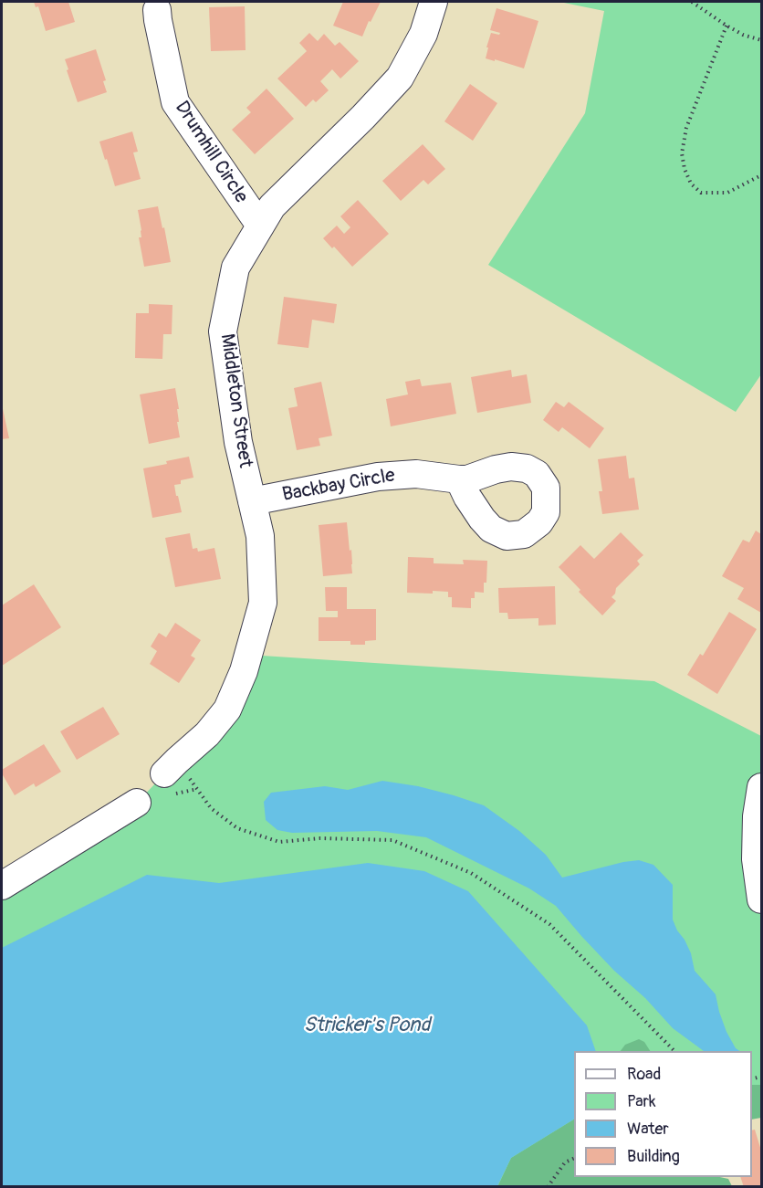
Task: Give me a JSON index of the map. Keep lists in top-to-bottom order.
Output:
{
  "streets": {
    "street": ["Drumhill Circle", "Middleton Street", "Backbay Circle"]
  },
  "crossings": [
    ["Drumhill Circle", "Middleton Street"],
    ["Middleton Street", "Backbay Circle"]
  ],
  "water": ["Stricker's Pond"],
  "legend": [
    "Road",
    "Park",
    "Water",
    "Building"
  ]
}
